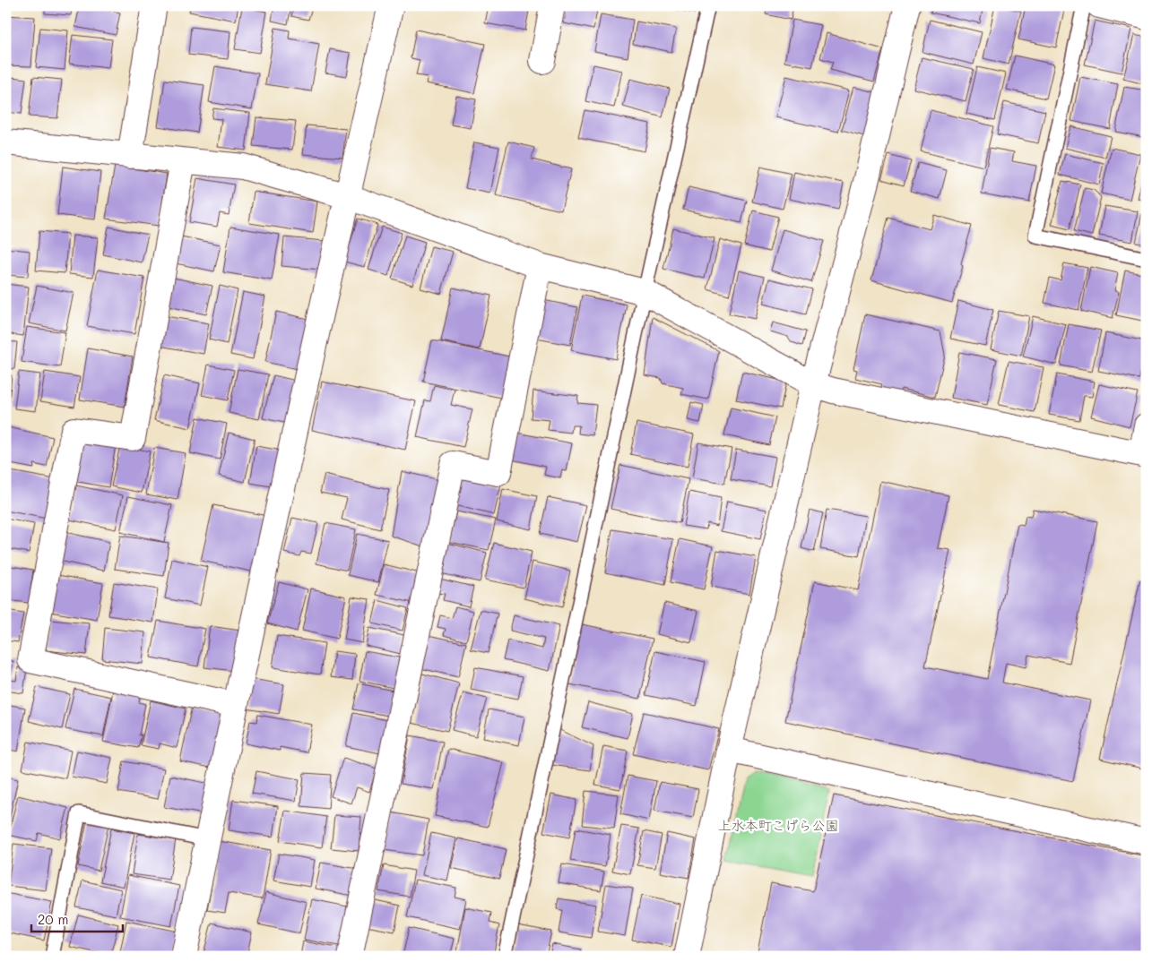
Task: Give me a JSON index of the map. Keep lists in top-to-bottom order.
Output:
{
  "parks": ["上水本町こげら公園"],
  "scale_bar": "20 m"
}
